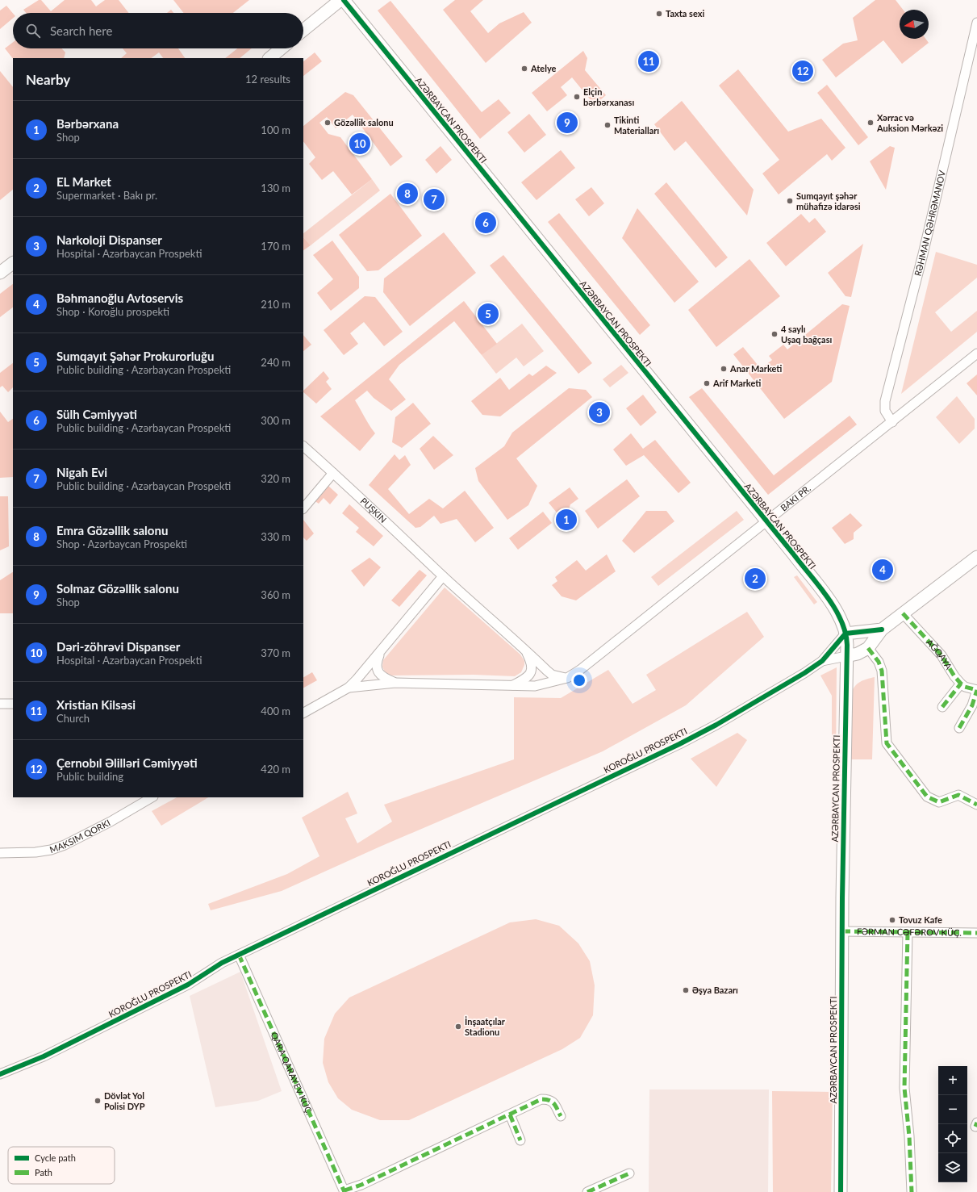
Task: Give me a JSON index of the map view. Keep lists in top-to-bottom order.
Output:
{
  "streets": {
    "street": [
      "AZƏRBAYCAN PROSPEKTI",
      "RƏHMAN QƏHRƏMANOV",
      "PUŞKIN",
      "AĞQAYA",
      "KOROĞLU PROSPEKTI",
      "MAKSIM QORKI",
      "FƏRMAN CƏFƏROV KÜÇ.",
      "QARA QARAYEV KÜÇ."
    ]
  },
  "crossings": [
    ["AZƏRBAYCAN PROSPEKTI", "FƏRMAN CƏFƏROV KÜÇ."],
    ["KOROĞLU PROSPEKTI", "QARA QARAYEV KÜÇ."]
  ],
  "places": [
    "Taxta sexi",
    "Atelye",
    "Elçin bərbərxanası",
    "Gözəllik salonu",
    "Xərrac və Auksion Mərkəzi",
    "Tikinti Materialları",
    "Sumqayıt şəhər mühafizə idarəsi",
    "4 saylı Uşaq bağçası",
    "Anar Marketi",
    "Arif Marketi",
    "Tovuz Kafe",
    "Əşya Bazarı",
    "İnşaatçılar Stadionu",
    "Dövlət Yol Polisi DYP"
  ],
  "legend": ["Cycle path", "Path"],
  "north": "left",
  "page": {
    "search": "Search here",
    "pins": [
      "11",
      "12",
      "9",
      "10",
      "8",
      "7",
      "6",
      "5",
      "3",
      "1",
      "4",
      "2"
    ],
    "heading": ["Nearby", "12 results"],
    "list": [
      {
        "mark": "1",
        "name": "Bərbərxana",
        "note": "Shop",
        "value": "100 m"
      },
      {
        "mark": "2",
        "name": "EL Market",
        "note": "Supermarket · Bakı pr.",
        "value": "130 m"
      },
      {
        "mark": "3",
        "name": "Narkoloji Dispanser",
        "note": "Hospital · Azərbaycan Prospekti",
        "value": "170 m"
      },
      {
        "mark": "4",
        "name": "Bəhmanoğlu Avtoservis",
        "note": "Shop · Koroğlu prospekti",
        "value": "210 m"
      },
      {
        "mark": "5",
        "name": "Sumqayıt Şəhər Prokurorluğu",
        "note": "Public building · Azərbaycan Prospekti",
        "value": "240 m"
      },
      {
        "mark": "6",
        "name": "Sülh Cəmiyyəti",
        "note": "Public building · Azərbaycan Prospekti",
        "value": "300 m"
      },
      {
        "mark": "7",
        "name": "Nigah Evi",
        "note": "Public building · Azərbaycan Prospekti",
        "value": "320 m"
      },
      {
        "mark": "8",
        "name": "Emra Gözəllik salonu",
        "note": "Shop · Azərbaycan Prospekti",
        "value": "330 m"
      },
      {
        "mark": "9",
        "name": "Solmaz Gözəllik salonu",
        "note": "Shop",
        "value": "360 m"
      },
      {
        "mark": "10",
        "name": "Dəri-zöhrəvi Dispanser",
        "note": "Hospital · Azərbaycan Prospekti",
        "value": "370 m"
      },
      {
        "mark": "11",
        "name": "Xristian Kilsəsi",
        "note": "Church",
        "value": "400 m"
      },
      {
        "mark": "12",
        "name": "Çernobıl Əlilləri Cəmiyyəti",
        "note": "Public building",
        "value": "420 m"
      }
    ],
    "map_buttons": ["+", "−"]
  }
}
